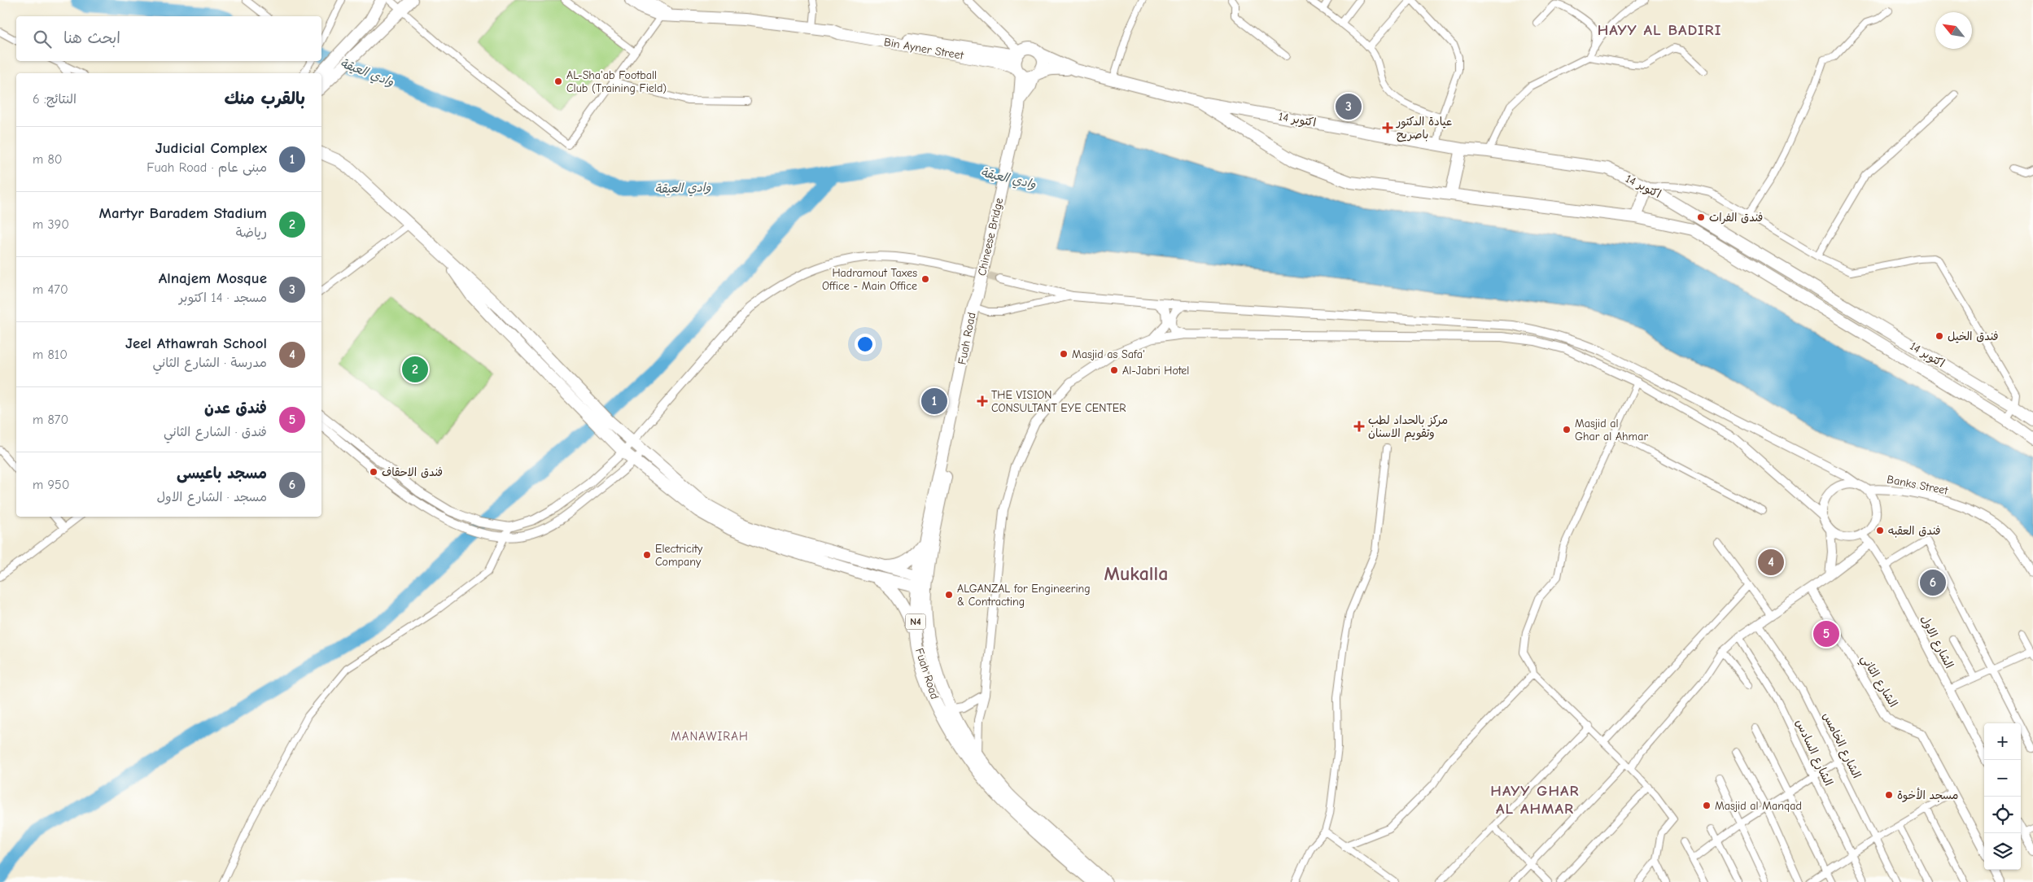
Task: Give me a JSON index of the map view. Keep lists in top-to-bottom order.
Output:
{
  "streets": {
    "highway": [
      "Bin Ayner Street",
      "14 اكتوبر",
      "Chineese Bridge",
      "Fuah Road",
      "N4"
    ],
    "main road": ["Banks Street", "الشارع الاول", "الشارع الثاني"],
    "street": ["الشارع الخامس", "الشارع السادس"]
  },
  "crossings": [
    ["Chineese Bridge", "Fuah Road"],
    ["Banks Street", "الشارع الاول"]
  ],
  "districts": [
    "HAYY AL BADIRI",
    "Mukalla",
    "MANAWIRAH",
    "HAYY GHAR AL AHMAR"
  ],
  "water": ["وادي العيقة"],
  "places": {
    "other": [
      "AL-Sha'ab Football Club (Training Field)",
      "فندق الفرات",
      "Hadramout Taxes Office - Main Office",
      "فندق الخيل",
      "Masjid as Safa'",
      "Al-Jabri Hotel",
      "Masjid al Ghar al Ahmar",
      "فندق الاحقاف",
      "فندق العقبه",
      "Electricity Company",
      "ALGANZAL for Engineering & Contracting",
      "مسجد الأخوة",
      "Masjid al Manqad"
    ],
    "health": ["عيادة الدكتور باصريح", "THE VISION CONSULTANT EYE CENTER", "مركز بالحداد لطب وتقويم الاسنان"]
  },
  "north": "top left",
  "page": {
    "search": "ابحث هنا",
    "heading": ["بالقرب منك", "النتائج: 6"],
    "pins": [
      "3",
      "2",
      "1",
      "4",
      "6",
      "5"
    ],
    "list": [
      {
        "mark": "1",
        "name": "Judicial Complex",
        "note": "مبنى عام · Fuah Road",
        "value": "80 m"
      },
      {
        "mark": "2",
        "name": "Martyr Baradem Stadium",
        "note": "رياضة",
        "value": "390 m"
      },
      {
        "mark": "3",
        "name": "Alnajem Mosque",
        "note": "مسجد · 14 اكتوبر",
        "value": "470 m"
      },
      {
        "mark": "4",
        "name": "Jeel Athawrah School",
        "note": "مدرسة · الشارع الثاني",
        "value": "810 m"
      },
      {
        "mark": "5",
        "name": "فندق عدن",
        "note": "فندق · الشارع الثاني",
        "value": "870 m"
      },
      {
        "mark": "6",
        "name": "مسجد باعيسى",
        "note": "مسجد · الشارع الاول",
        "value": "950 m"
      }
    ],
    "map_buttons": ["+", "−"]
  }
}
